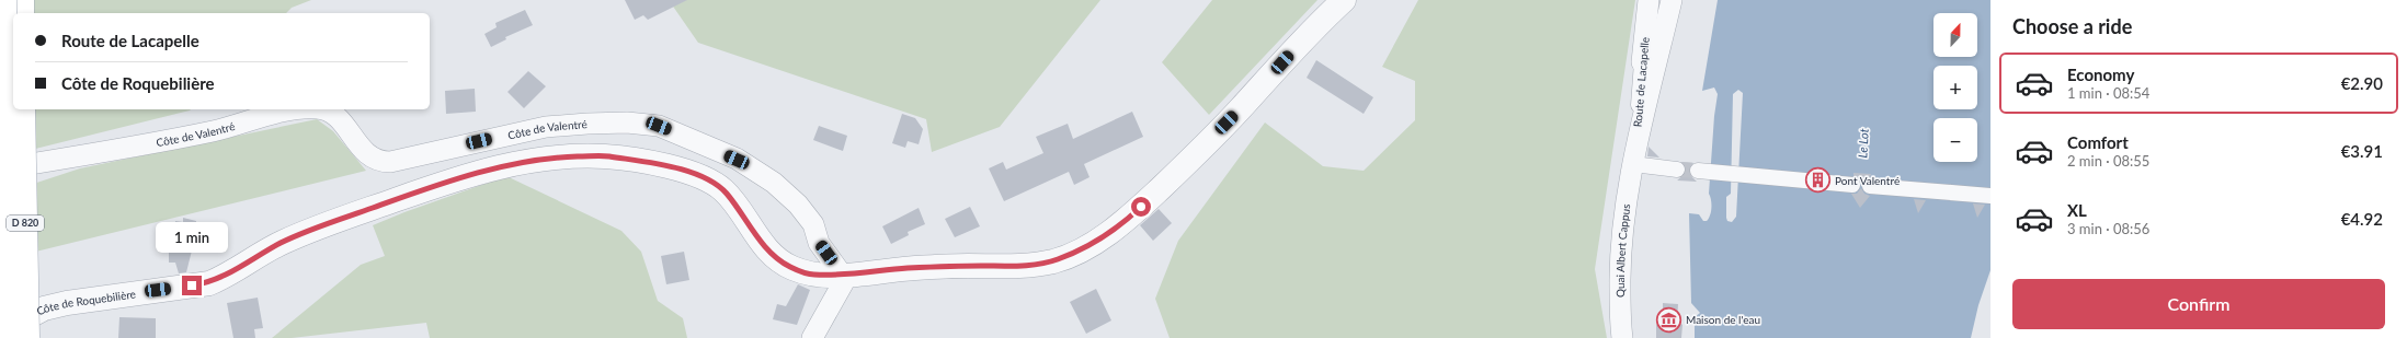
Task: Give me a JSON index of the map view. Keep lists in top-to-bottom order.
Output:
{
  "streets": {
    "main road": ["D 820"],
    "street": [
      "Route de Lacapelle",
      "Côte de Valentré",
      "Quai Albert Cappus",
      "Côte de Roquebilière"
    ]
  },
  "crossings": [
    ["Route de Lacapelle", "Quai Albert Cappus"],
    ["Côte de Valentré", "Côte de Roquebilière"]
  ],
  "water": ["Le Lot"],
  "places": {
    "building": ["Pont Valentré"],
    "museum": ["Maison de l'eau"]
  },
  "north": "top",
  "page": {
    "heading": "Choose a ride",
    "map_buttons": ["+", "−"],
    "banner": ["Route de Lacapelle", "Côte de Roquebilière"],
    "list": [
      {
        "name": "Economy",
        "note": "1 min · 08:54",
        "value": "€2.90"
      },
      {
        "name": "Comfort",
        "note": "2 min · 08:55",
        "value": "€3.91"
      },
      {
        "name": "XL",
        "note": "3 min · 08:56",
        "value": "€4.92"
      }
    ],
    "bubble": "1 min",
    "buttons": "Confirm"
  }
}
